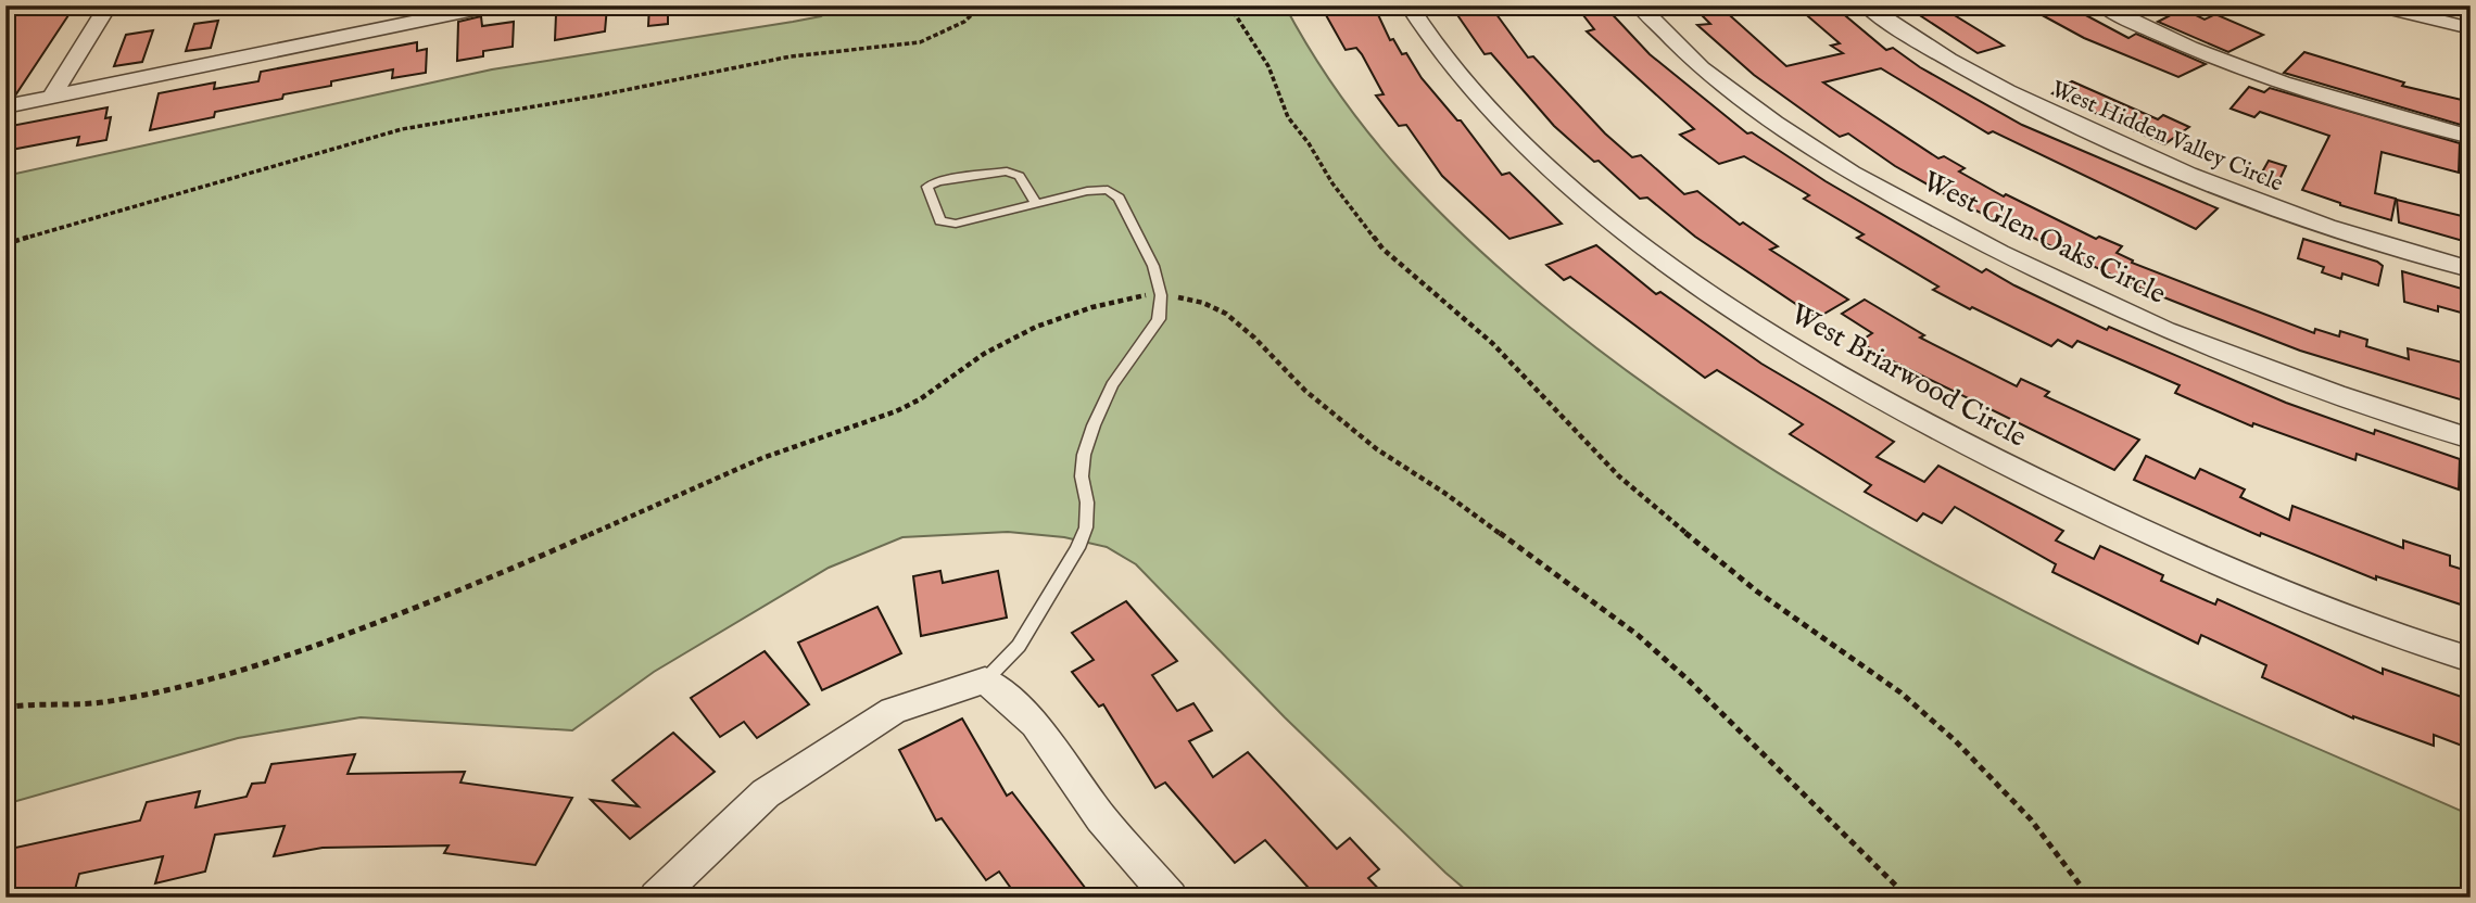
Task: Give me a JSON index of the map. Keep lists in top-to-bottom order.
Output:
{
  "streets": {
    "street": ["West Hidden Valley Circle", "West Glen Oaks Circle", "West Briarwood Circle"]
  }
}
